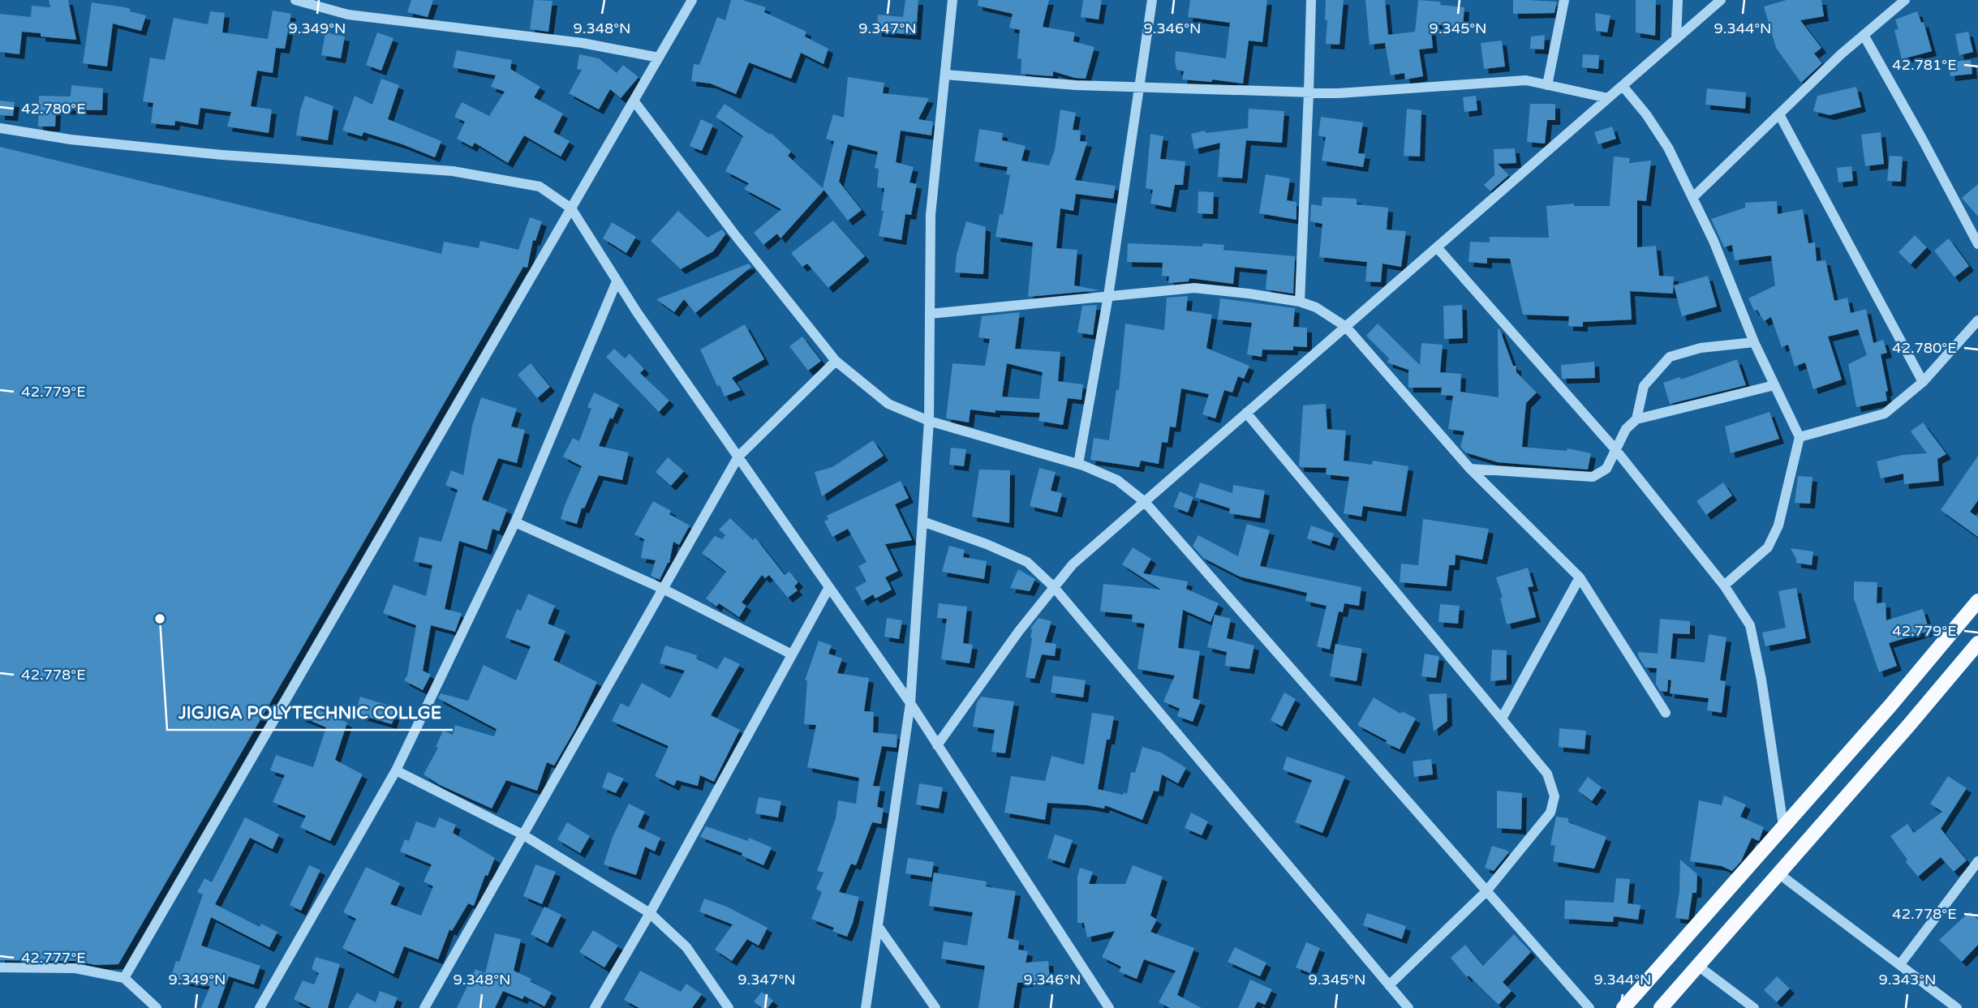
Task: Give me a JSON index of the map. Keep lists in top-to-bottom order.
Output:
{
  "places": ["JIGJIGA POLYTECHNIC COLLGE"],
  "coordinates": [
    "9.349°N",
    "9.348°N",
    "9.347°N",
    "9.346°N",
    "9.345°N",
    "9.344°N",
    "42.781°E",
    "42.780°E",
    "42.779°E",
    "42.778°E",
    "42.777°E",
    "9.343°N"
  ]
}
